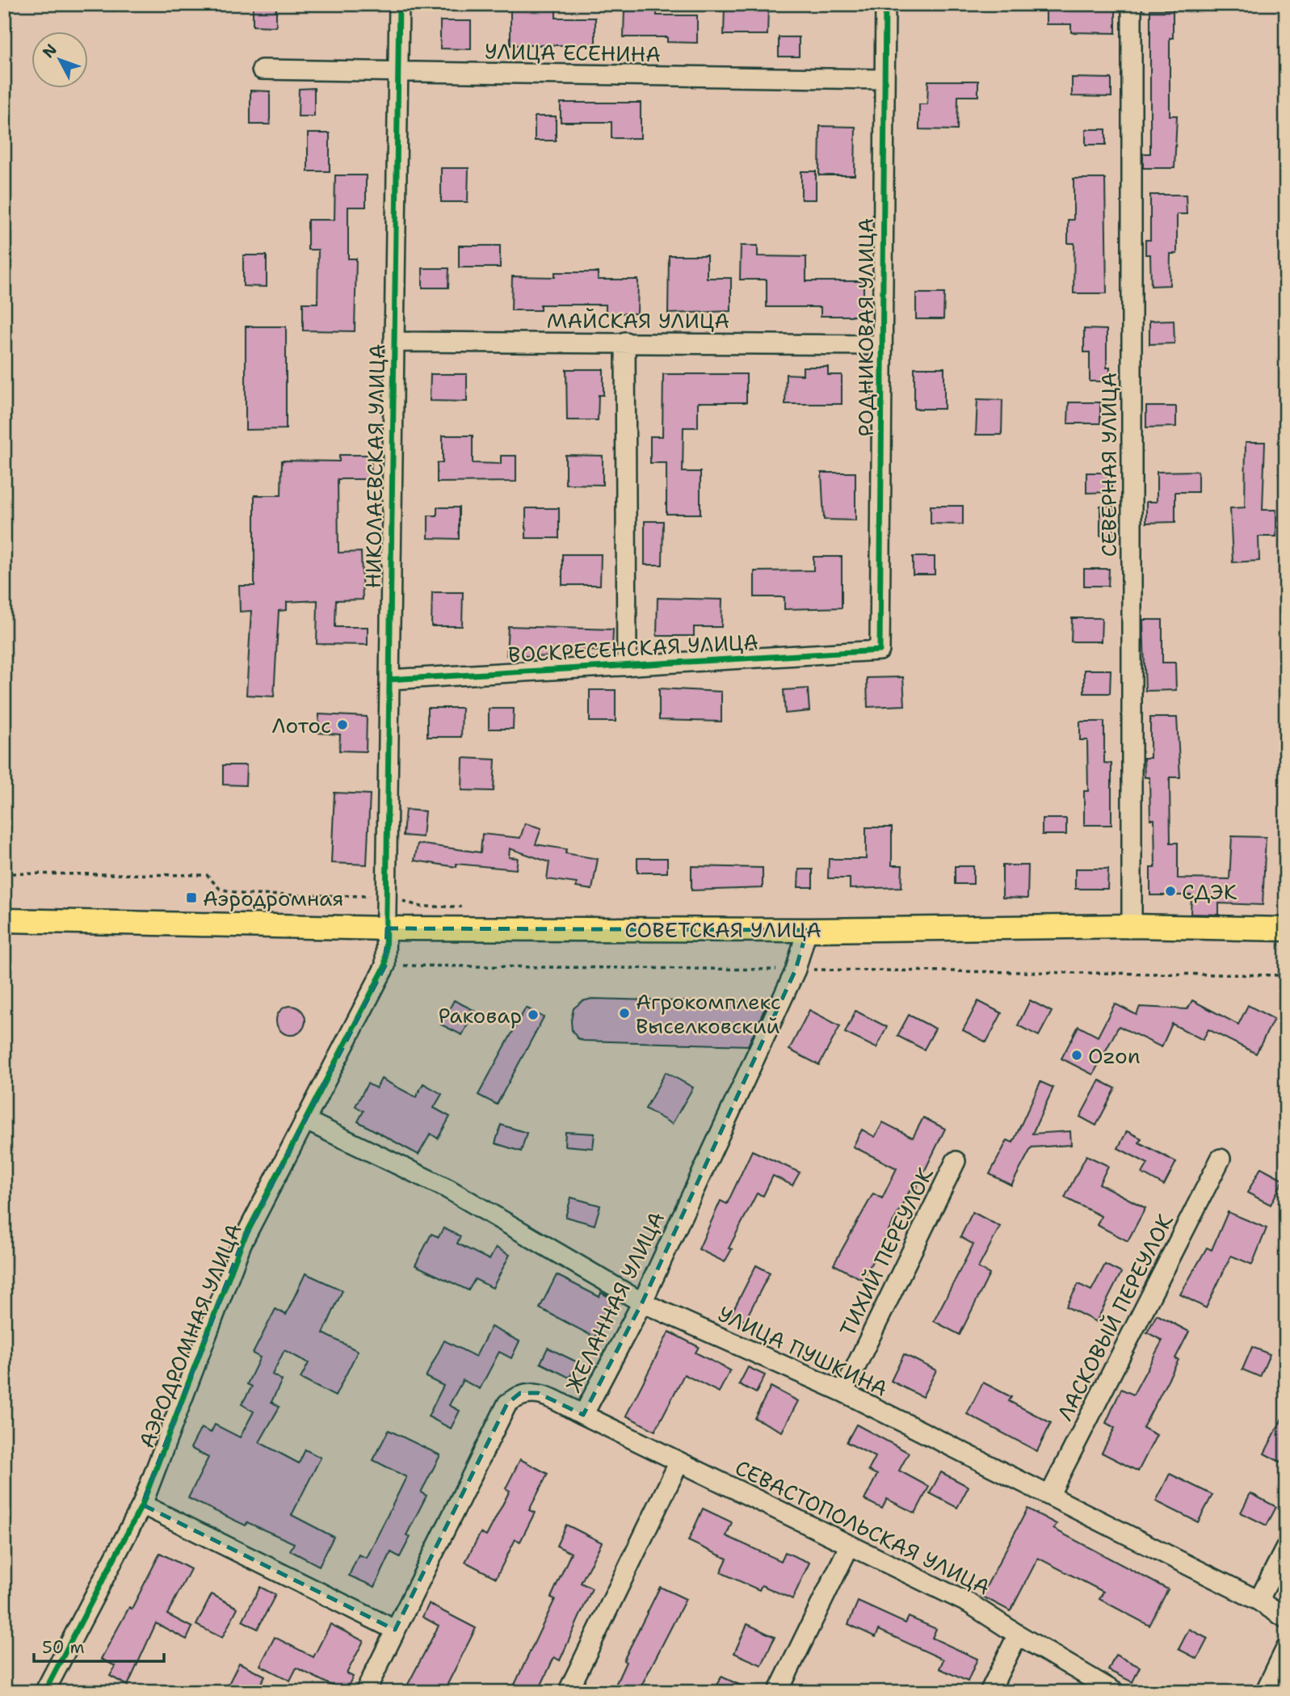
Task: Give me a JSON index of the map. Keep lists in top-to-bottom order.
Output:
{
  "streets": {
    "main road": ["СОВЕТСКАЯ УЛИЦА"],
    "street": [
      "УЛИЦА ЕСЕНИНА",
      "МАЙСКАЯ УЛИЦА",
      "РОДНИКОВАЯ УЛИЦА",
      "СЕВЕРНАЯ УЛИЦА",
      "НИКОЛАЕВСКАЯ УЛИЦА",
      "ВОСКРЕСЕНСКАЯ УЛИЦА",
      "ТИХИЙ ПЕРЕУЛОК",
      "ЖЕЛАННАЯ УЛИЦА",
      "ЛАСКОВЫЙ ПЕРЕУЛОК",
      "АЭРОДРОМНАЯ УЛИЦА",
      "УЛИЦА ПУШКИНА",
      "СЕВАСТОПОЛЬСКАЯ УЛИЦА"
    ]
  },
  "crossings": [
    ["УЛИЦА ЕСЕНИНА", "РОДНИКОВАЯ УЛИЦА"],
    ["УЛИЦА ЕСЕНИНА", "НИКОЛАЕВСКАЯ УЛИЦА"],
    ["МАЙСКАЯ УЛИЦА", "РОДНИКОВАЯ УЛИЦА"],
    ["МАЙСКАЯ УЛИЦА", "НИКОЛАЕВСКАЯ УЛИЦА"],
    ["РОДНИКОВАЯ УЛИЦА", "ВОСКРЕСЕНСКАЯ УЛИЦА"],
    ["СЕВЕРНАЯ УЛИЦА", "СОВЕТСКАЯ УЛИЦА"],
    ["НИКОЛАЕВСКАЯ УЛИЦА", "ВОСКРЕСЕНСКАЯ УЛИЦА"],
    ["НИКОЛАЕВСКАЯ УЛИЦА", "СОВЕТСКАЯ УЛИЦА"],
    ["НИКОЛАЕВСКАЯ УЛИЦА", "АЭРОДРОМНАЯ УЛИЦА"],
    ["СОВЕТСКАЯ УЛИЦА", "ЖЕЛАННАЯ УЛИЦА"],
    ["СОВЕТСКАЯ УЛИЦА", "АЭРОДРОМНАЯ УЛИЦА"],
    ["ТИХИЙ ПЕРЕУЛОК", "УЛИЦА ПУШКИНА"],
    ["ЖЕЛАННАЯ УЛИЦА", "УЛИЦА ПУШКИНА"],
    ["ЖЕЛАННАЯ УЛИЦА", "СЕВАСТОПОЛЬСКАЯ УЛИЦА"],
    ["ЛАСКОВЫЙ ПЕРЕУЛОК", "УЛИЦА ПУШКИНА"],
    ["АЭРОДРОМНАЯ УЛИЦА", "УЛИЦА ПУШКИНА"]
  ],
  "places": {
    "other": [
      "Лотос",
      "СДЭК",
      "Агрокомплекс Выселковский",
      "Раковар",
      "Ozon"
    ],
    "transit": ["Аэродромная"]
  },
  "scale_bar": "50 m",
  "north": "top left"
}
